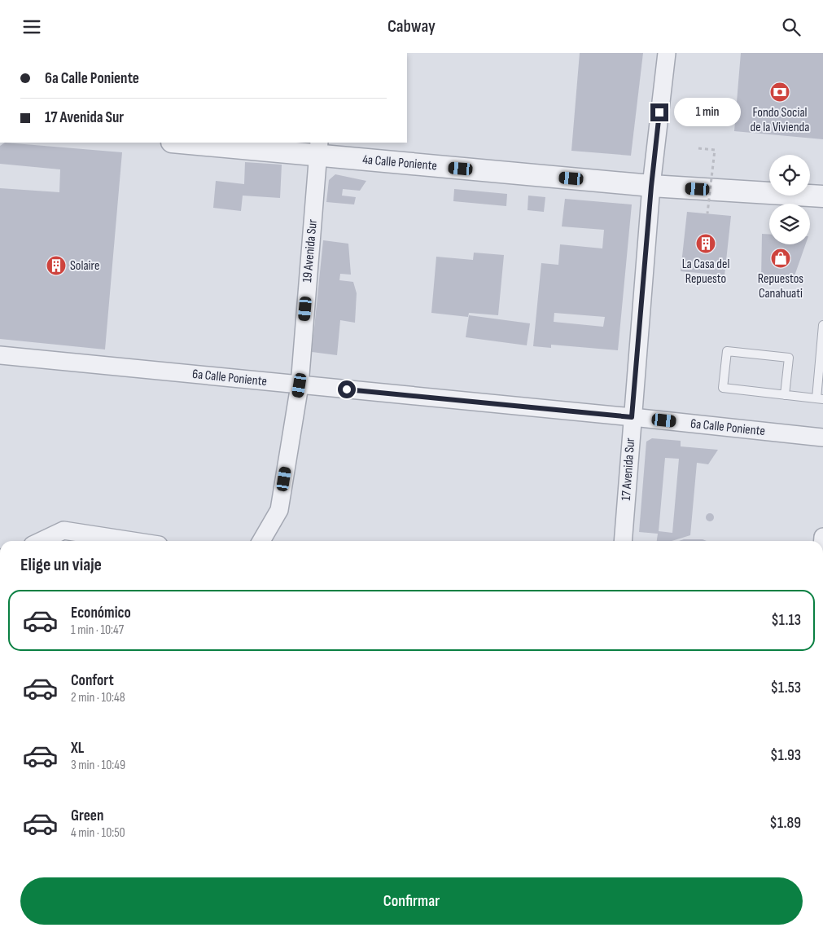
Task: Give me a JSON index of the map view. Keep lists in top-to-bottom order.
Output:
{
  "streets": {
    "street": [
      "4a Calle Poniente",
      "19 Avenida Sur",
      "6a Calle Poniente",
      "17 Avenida Sur"
    ]
  },
  "crossings": [
    ["4a Calle Poniente", "19 Avenida Sur"],
    ["4a Calle Poniente", "17 Avenida Sur"],
    ["19 Avenida Sur", "6a Calle Poniente"],
    ["6a Calle Poniente", "17 Avenida Sur"]
  ],
  "places": {
    "bank": ["Fondo Social de la Vivienda"],
    "building": ["La Casa del Repuesto", "Solaire"],
    "shop": ["Repuestos Canahuati"]
  },
  "page": {
    "header": "Cabway",
    "banner": ["6a Calle Poniente", "17 Avenida Sur"],
    "bubble": "1 min",
    "heading": "Elige un viaje",
    "list": [
      {
        "name": "Económico",
        "note": "1 min · 10:47",
        "value": "$1.13"
      },
      {
        "name": "Confort",
        "note": "2 min · 10:48",
        "value": "$1.53"
      },
      {
        "name": "XL",
        "note": "3 min · 10:49",
        "value": "$1.93"
      },
      {
        "name": "Green",
        "note": "4 min · 10:50",
        "value": "$1.89"
      }
    ],
    "buttons": "Confirmar"
  }
}
